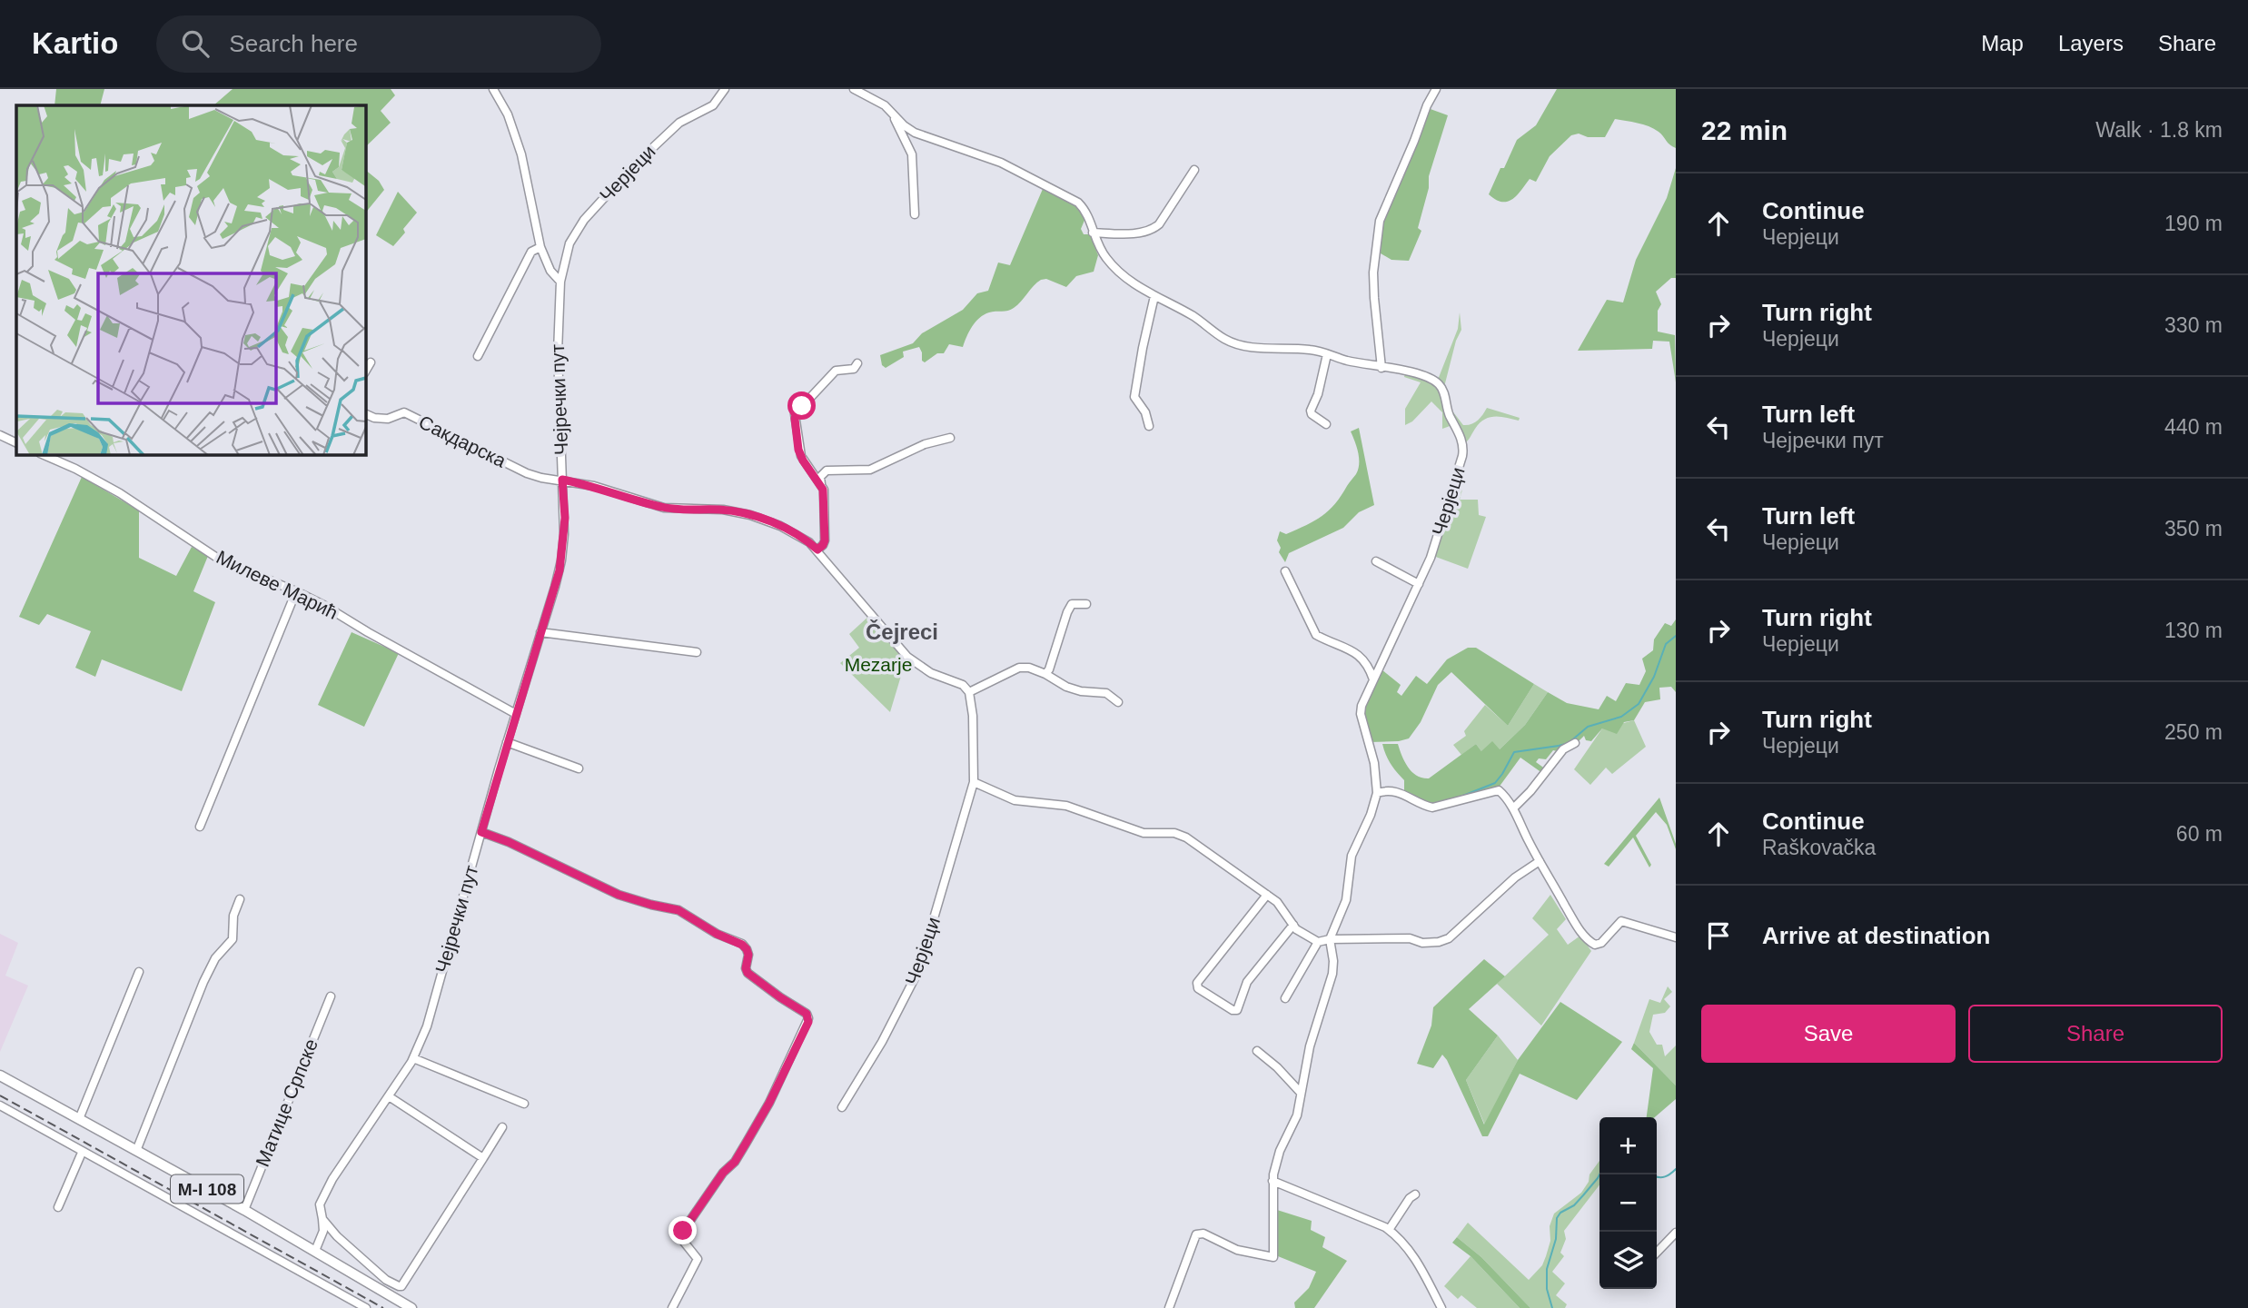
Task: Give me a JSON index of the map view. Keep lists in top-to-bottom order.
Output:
{
  "streets": {
    "main road": ["M-I 108"],
    "street": [
      "Черјеци",
      "Чејречки пут",
      "Сакдарска",
      "Милеве Мaрић",
      "Матице Српске"
    ]
  },
  "crossings": [
    ["Черјеци", "Чејречки пут"],
    ["Чејречки пут", "Сакдарска"],
    ["Чејречки пут", "Милеве Мaрић"],
    ["Чејречки пут", "M-I 108"],
    ["Матице Српске", "M-I 108"]
  ],
  "districts": ["Čejreci"],
  "parks": ["Mezarje"],
  "page": {
    "header": "Kartio",
    "search": "Search here",
    "nav": ["Map", "Layers", "Share"],
    "heading": ["22 min", "Walk · 1.8 km"],
    "list": [
      ["Continue", "Черјеци", "190 m"],
      ["Turn right", "Черјеци", "330 m"],
      ["Turn left", "Чејречки пут", "440 m"],
      ["Turn left", "Черјеци", "350 m"],
      ["Turn right", "Черјеци", "130 m"],
      ["Turn right", "Черјеци", "250 m"],
      ["Continue", "Raškovačka", "60 m"],
      "Arrive at destination"
    ],
    "buttons": ["Save", "Share"],
    "map_buttons": ["+", "−"]
  }
}
